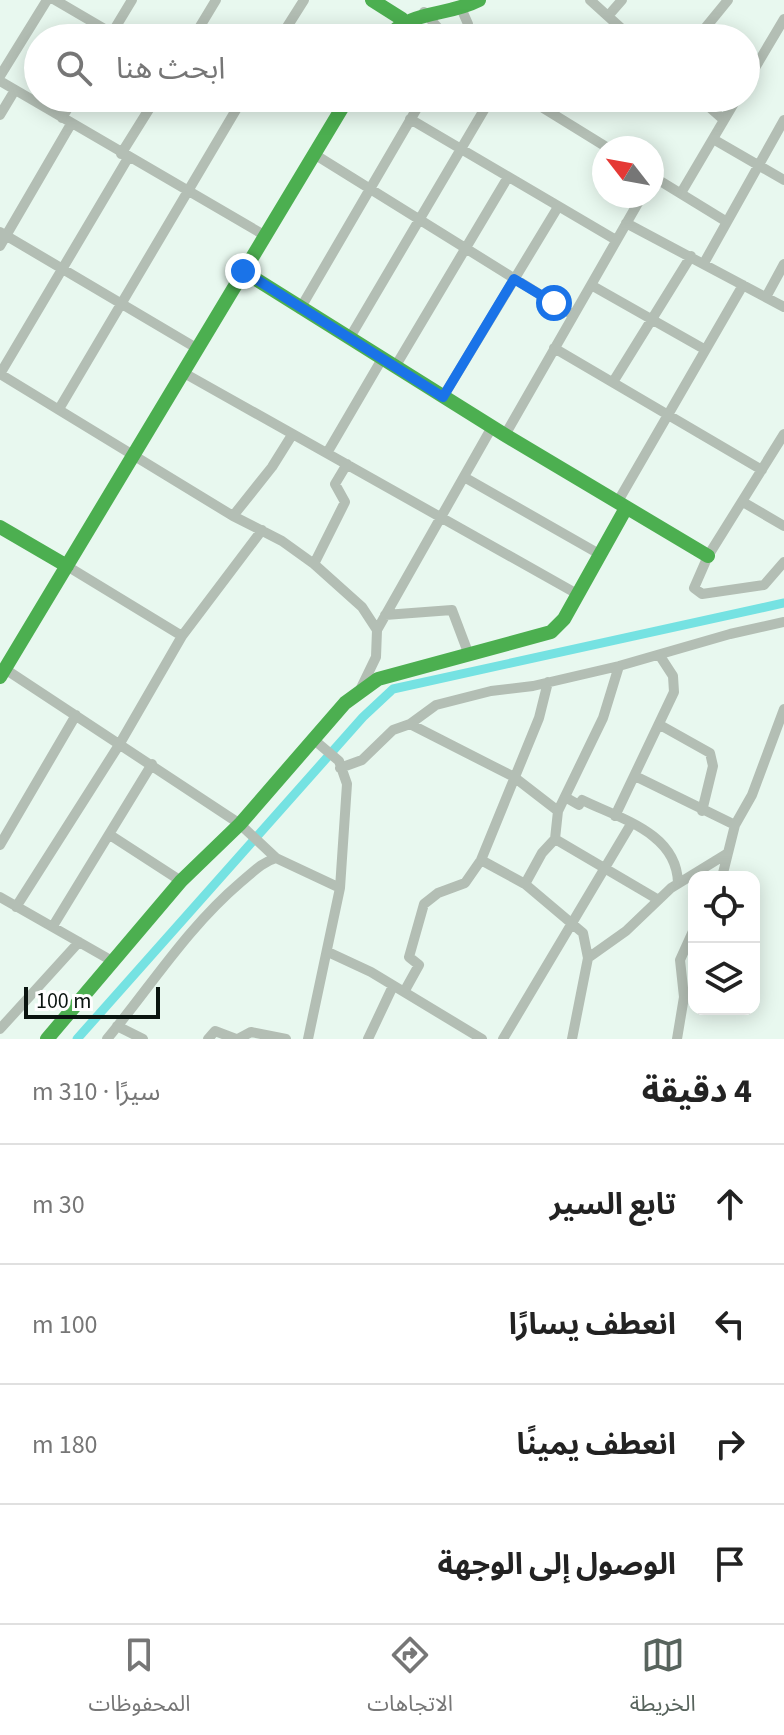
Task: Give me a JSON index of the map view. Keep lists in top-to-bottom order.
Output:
{
  "scale_bar": "100 m",
  "north": "top left",
  "page": {
    "search": "ابحث هنا",
    "scale": "100 m",
    "heading": ["4 دقيقة", "سيرًا · 310 m"],
    "list": [
      ["تابع السير", "30 m"],
      ["انعطف يسارًا", "100 m"],
      ["انعطف يمينًا", "180 m"],
      "الوصول إلى الوجهة"
    ],
    "nav": ["الخريطة", "الاتجاهات", "المحفوظات"]
  }
}
